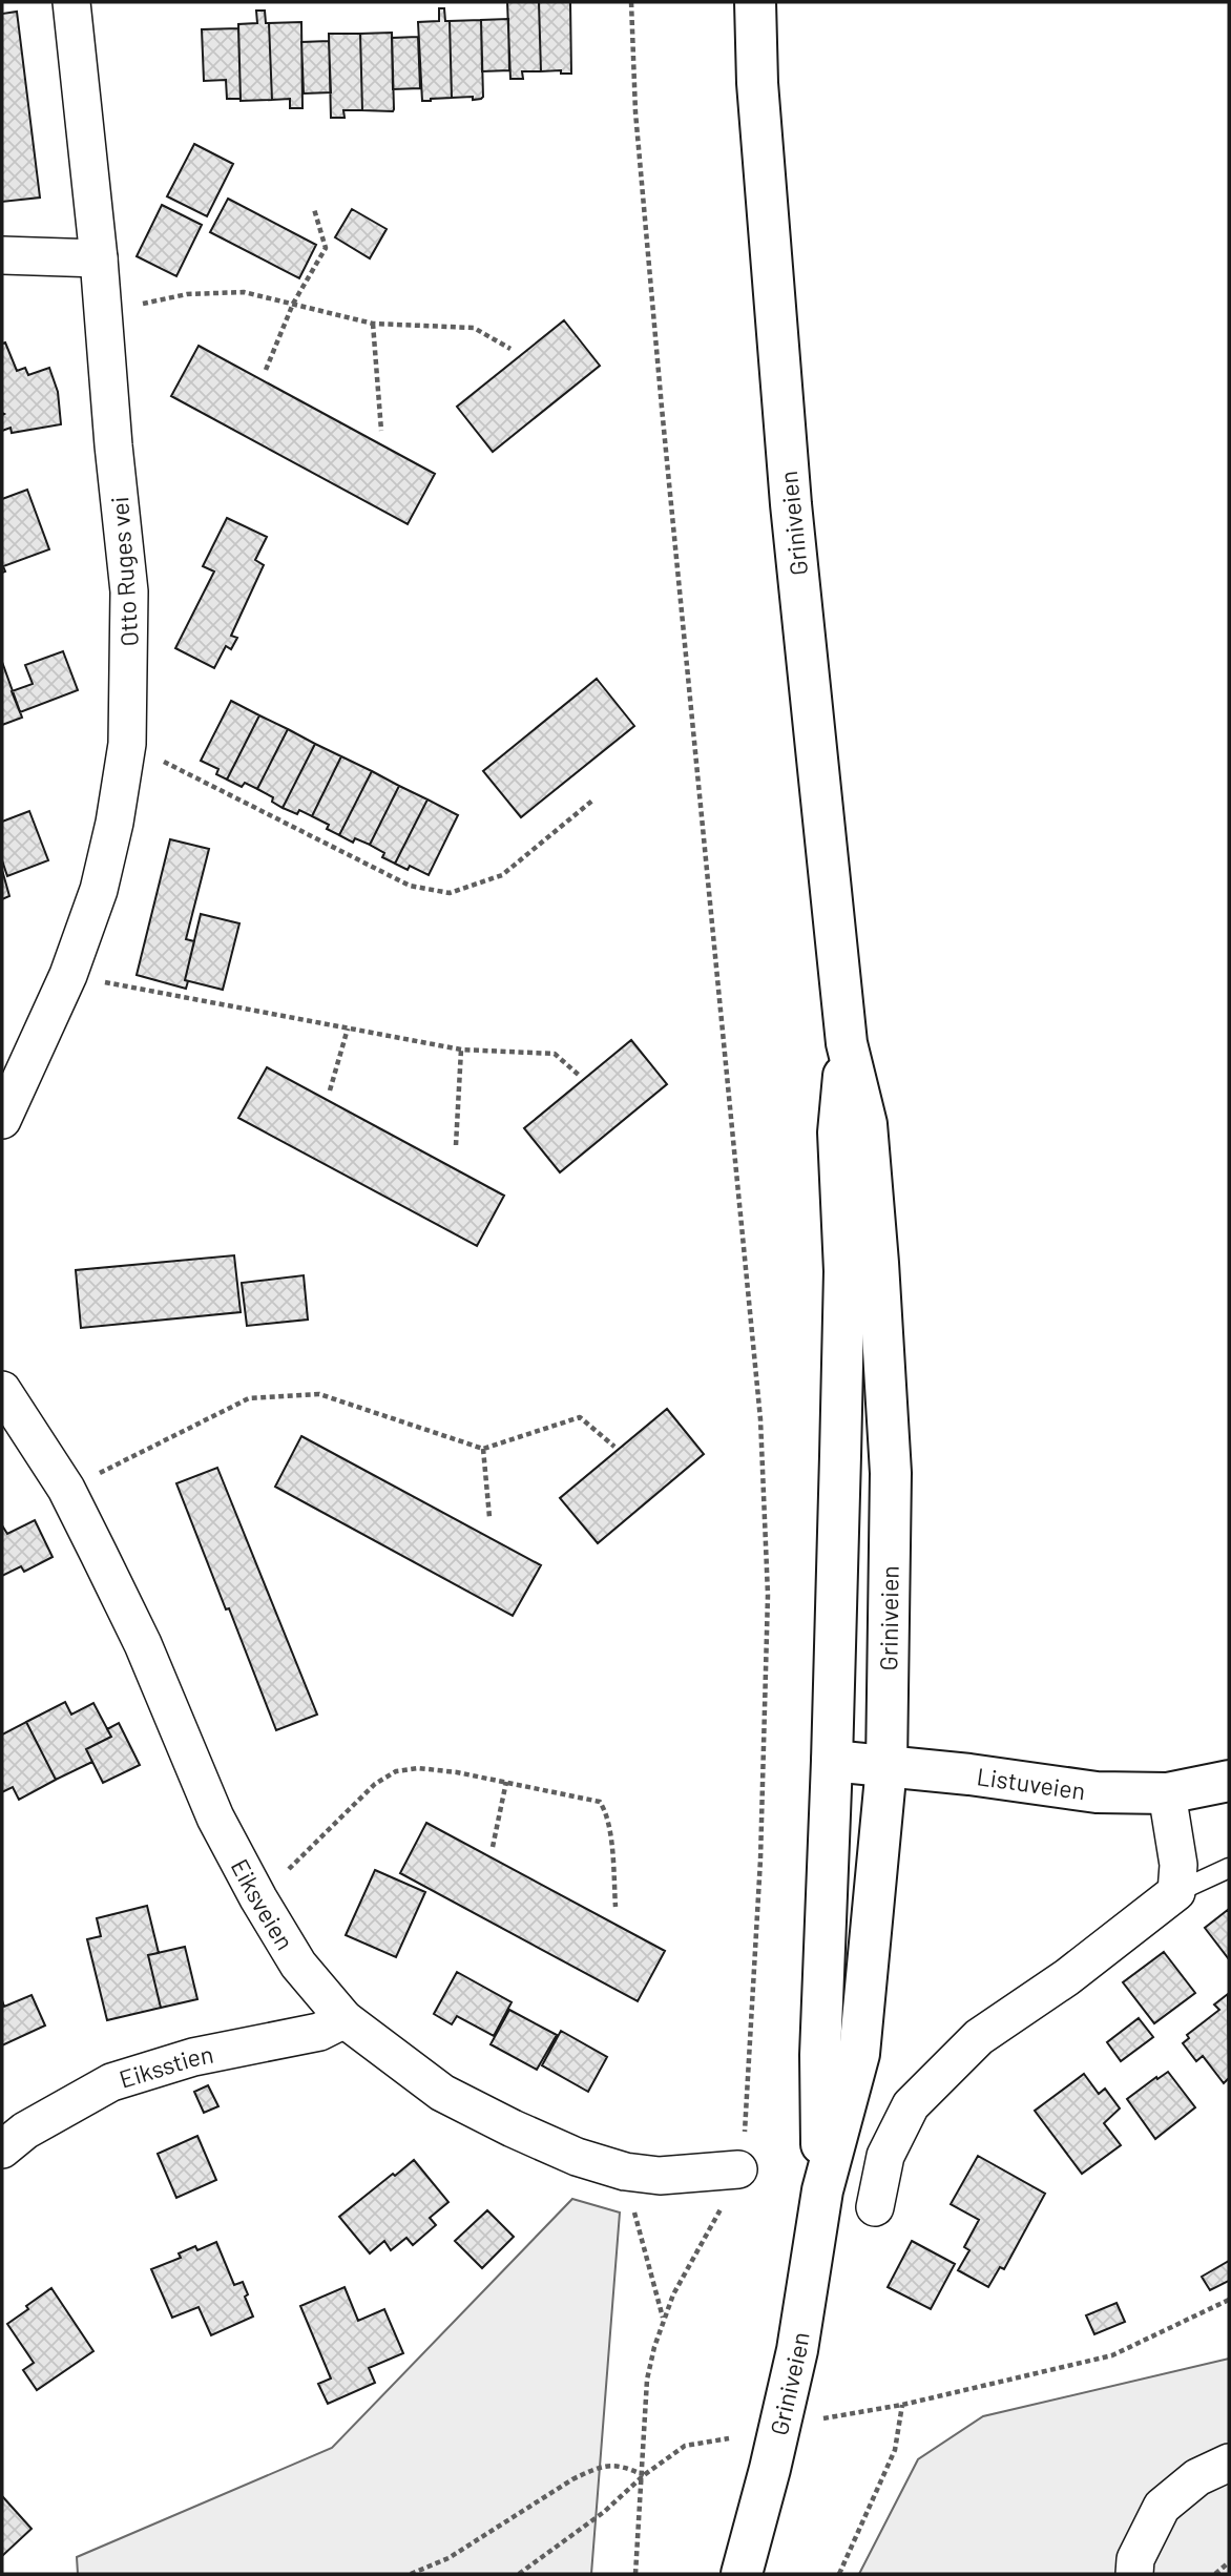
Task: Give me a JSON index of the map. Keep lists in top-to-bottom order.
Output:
{
  "streets": {
    "main road": ["Griniveien", "Listuveien"],
    "street": ["Otto Ruges vei", "Eiksveien", "Eiksstien"]
  },
  "crossings": [
    ["Griniveien", "Listuveien"],
    ["Eiksveien", "Eiksstien"]
  ]
}
